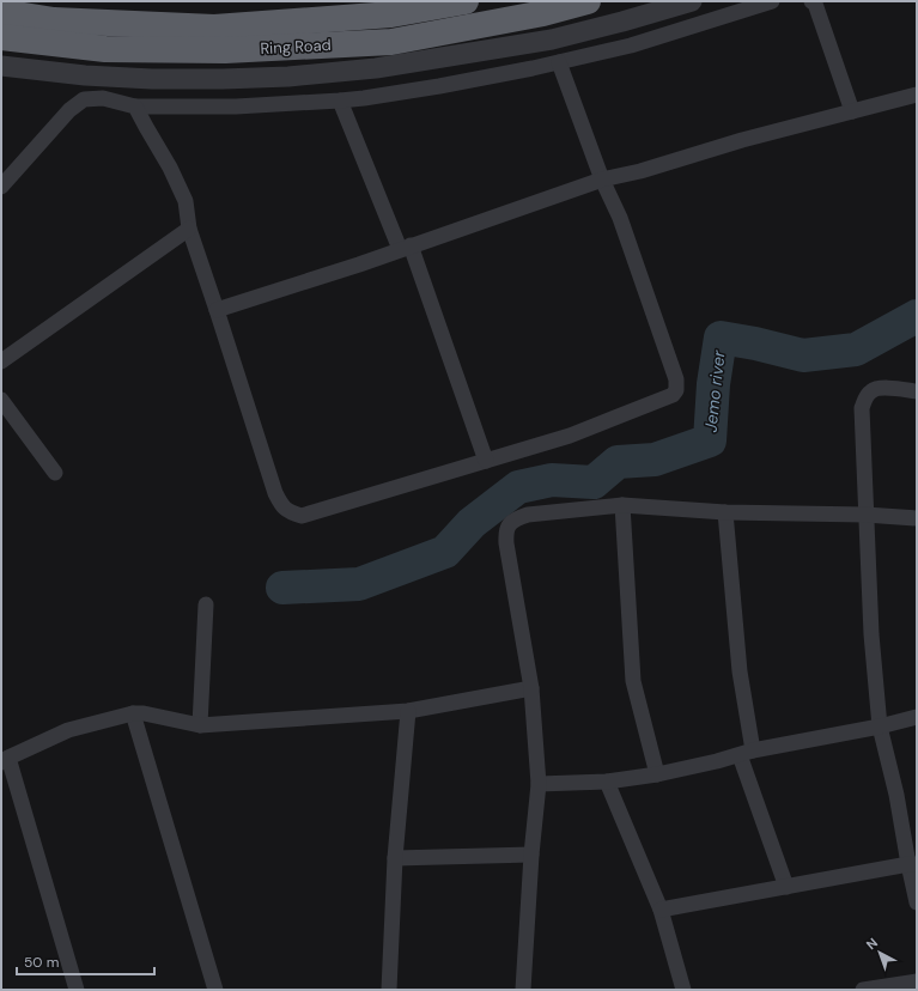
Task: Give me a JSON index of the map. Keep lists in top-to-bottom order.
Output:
{
  "streets": {
    "highway": ["Ring Road"]
  },
  "water": ["Jemo river"],
  "scale_bar": "50 m",
  "north": "top left"
}
